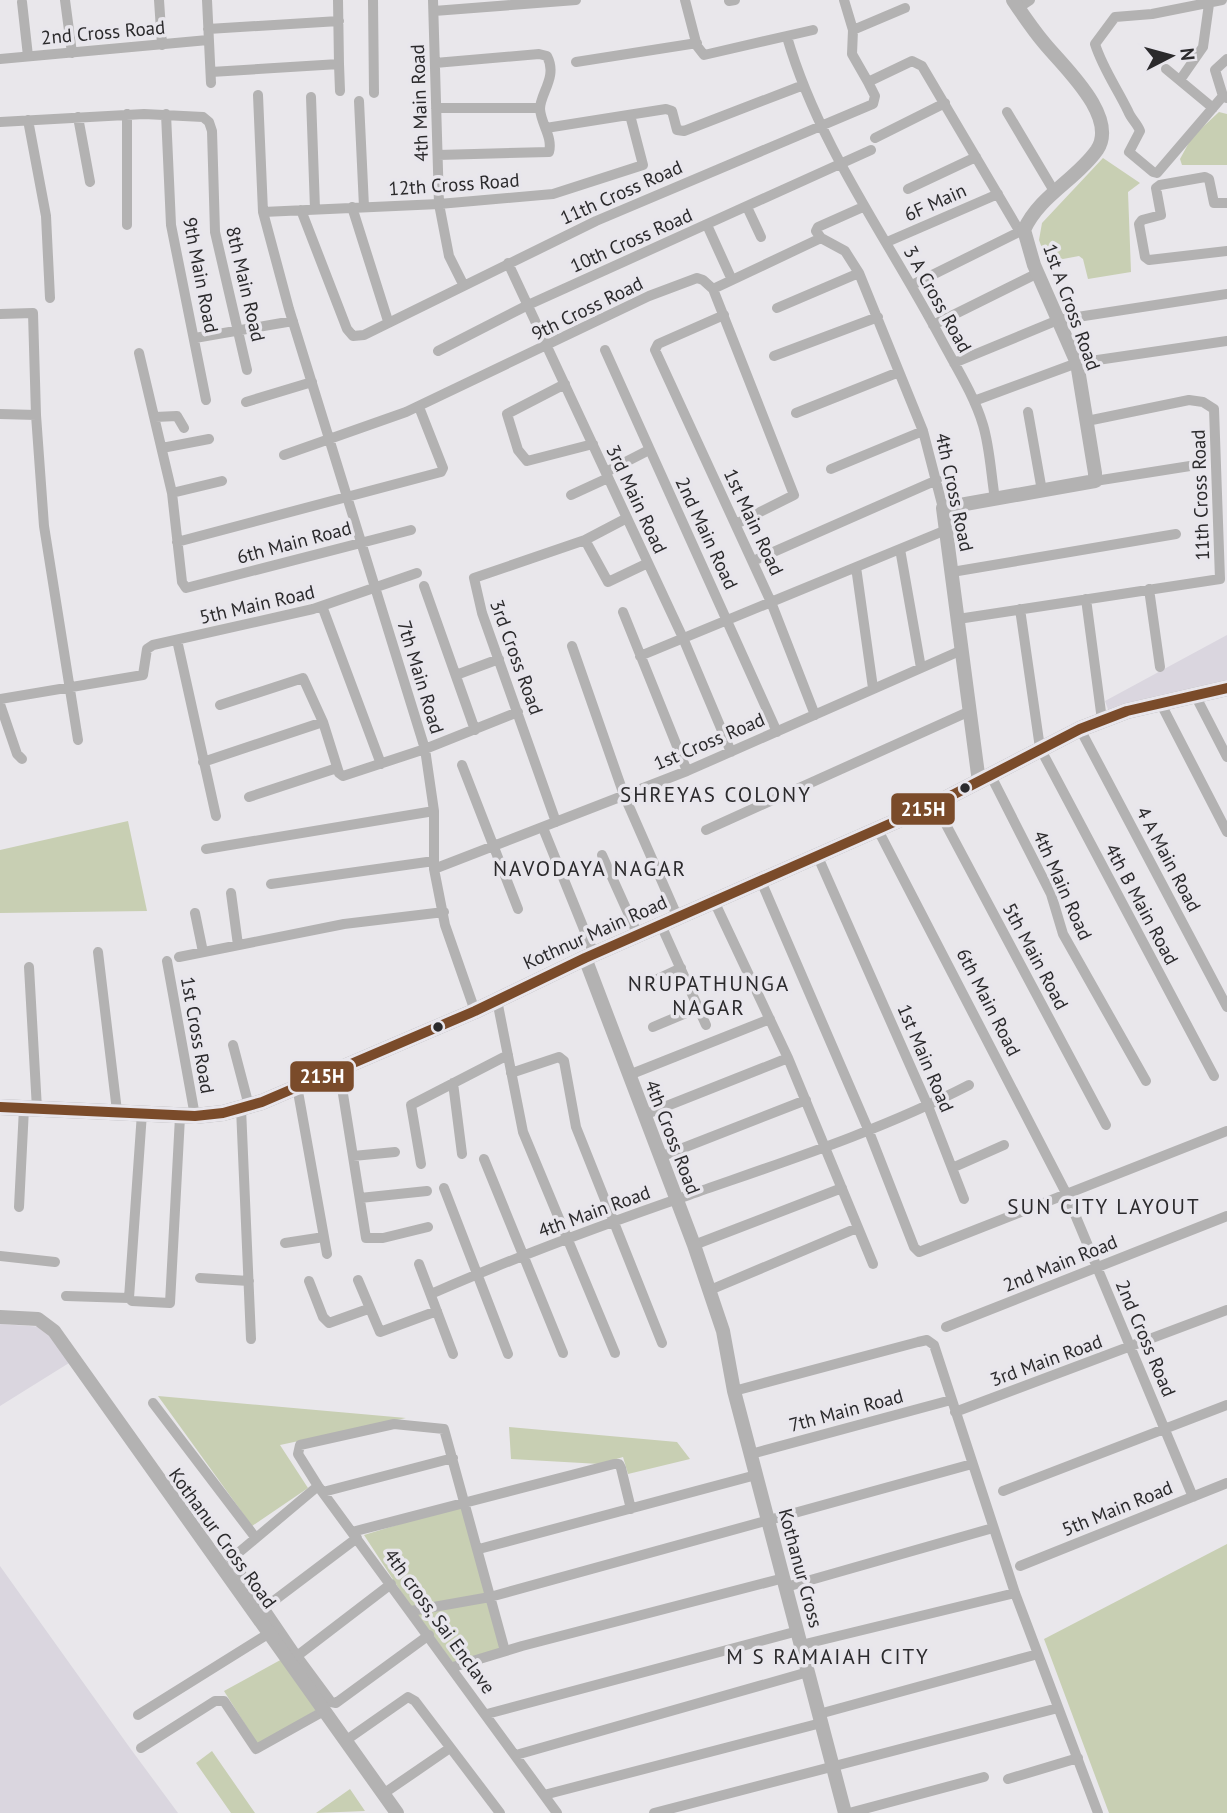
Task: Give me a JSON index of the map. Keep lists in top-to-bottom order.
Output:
{
  "streets": {
    "main road": ["Kothnur Main Road"],
    "street": [
      "2nd Cross Road",
      "4th Main Road",
      "12th Cross Road",
      "11th Cross Road",
      "6F Main",
      "10th Cross Road",
      "9th Main Road",
      "8th Main Road",
      "3 A Cross Road",
      "1st A Cross Road",
      "9th Cross Road",
      "4th Cross Road",
      "3rd Main Road",
      "1st Main Road",
      "2nd Main Road",
      "6th Main Road",
      "5th Main Road",
      "3rd Cross Road",
      "7th Main Road",
      "1st Cross Road",
      "4 A Main Road",
      "4th B Main Road",
      "Kothanur Cross Road",
      "Kothanur Cross",
      "4th cross, Sai Enclave"
    ]
  },
  "crossings": [
    ["2nd Cross Road", "3rd Main Road"],
    ["2nd Cross Road", "2nd Main Road"],
    ["2nd Cross Road", "6th Main Road"],
    ["2nd Cross Road", "5th Main Road"],
    ["4th Main Road", "12th Cross Road"],
    ["4th Main Road", "11th Cross Road"],
    ["4th Main Road", "4th Cross Road"],
    ["4th Main Road", "1st Main Road"],
    ["4th Main Road", "Kothnur Main Road"],
    ["12th Cross Road", "11th Cross Road"],
    ["12th Cross Road", "7th Main Road"],
    ["11th Cross Road", "3 A Cross Road"],
    ["11th Cross Road", "1st A Cross Road"],
    ["11th Cross Road", "3rd Main Road"],
    ["6F Main", "3 A Cross Road"],
    ["6F Main", "1st A Cross Road"],
    ["10th Cross Road", "3 A Cross Road"],
    ["10th Cross Road", "3rd Main Road"],
    ["9th Main Road", "8th Main Road"],
    ["9th Cross Road", "3rd Main Road"],
    ["4th Cross Road", "Kothnur Main Road"],
    ["4th Cross Road", "Kothanur Cross"],
    ["3rd Main Road", "1st Cross Road"],
    ["1st Main Road", "1st Cross Road"],
    ["1st Main Road", "Kothnur Main Road"],
    ["2nd Main Road", "1st Cross Road"],
    ["6th Main Road", "7th Main Road"],
    ["6th Main Road", "Kothnur Main Road"],
    ["5th Main Road", "7th Main Road"],
    ["5th Main Road", "Kothnur Main Road"],
    ["3rd Cross Road", "1st Cross Road"],
    ["7th Main Road", "1st Cross Road"],
    ["7th Main Road", "Kothanur Cross"],
    ["1st Cross Road", "Kothnur Main Road"],
    ["4 A Main Road", "Kothnur Main Road"],
    ["4th B Main Road", "Kothnur Main Road"]
  ],
  "districts": [
    "SHREYAS COLONY",
    "NAVODAYA NAGAR",
    "NRUPATHUNGA NAGAR",
    "SUN CITY LAYOUT",
    "M S RAMAIAH CITY"
  ],
  "lines": ["transit line 215H"],
  "north": "right"
}
